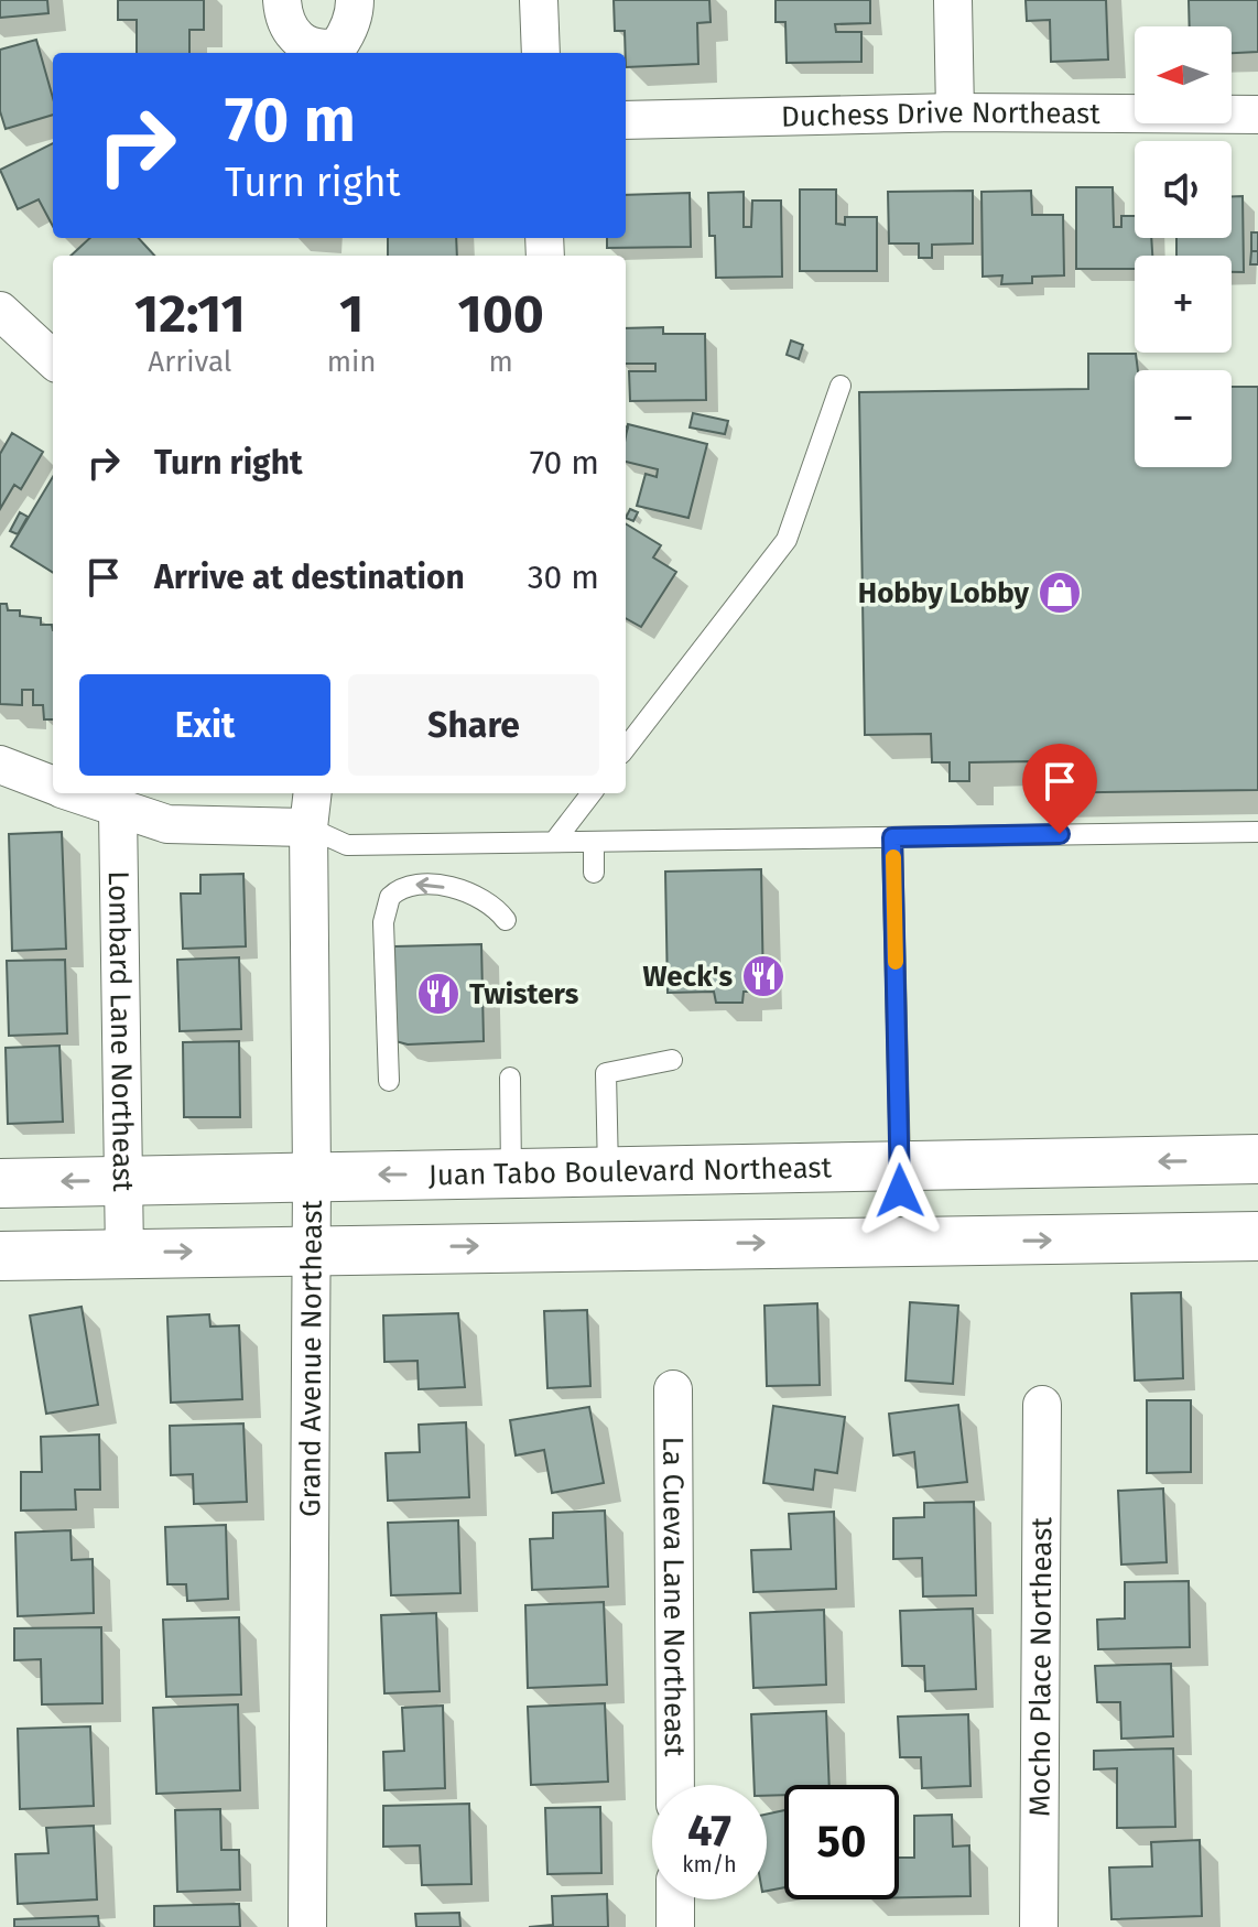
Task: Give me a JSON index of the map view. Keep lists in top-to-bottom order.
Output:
{
  "streets": {
    "main road": ["Juan Tabo Boulevard Northeast"],
    "street": [
      "Duchess Drive Northeast",
      "Lombard Lane Northeast",
      "Grand Avenue Northeast",
      "La Cueva Lane Northeast",
      "Mocho Place Northeast"
    ]
  },
  "crossings": [
    ["Lombard Lane Northeast", "Juan Tabo Boulevard Northeast"],
    ["Juan Tabo Boulevard Northeast", "Grand Avenue Northeast"]
  ],
  "places": {
    "shop": ["Hobby Lobby"],
    "restaurant": ["Weck's", "Twisters"]
  },
  "north": "left",
  "page": {
    "map_buttons": ["+", "−"],
    "turn": ["70 m", "Turn right"],
    "eta": [
      "12:11",
      "Arrival",
      "1",
      "min",
      "100",
      "m"
    ],
    "list": [
      {
        "name": "Turn right",
        "value": "70 m"
      },
      {
        "name": "Arrive at destination",
        "value": "30 m"
      }
    ],
    "buttons": ["Exit", "Share"],
    "speed": "47 km/h",
    "limit": "50"
  }
}
